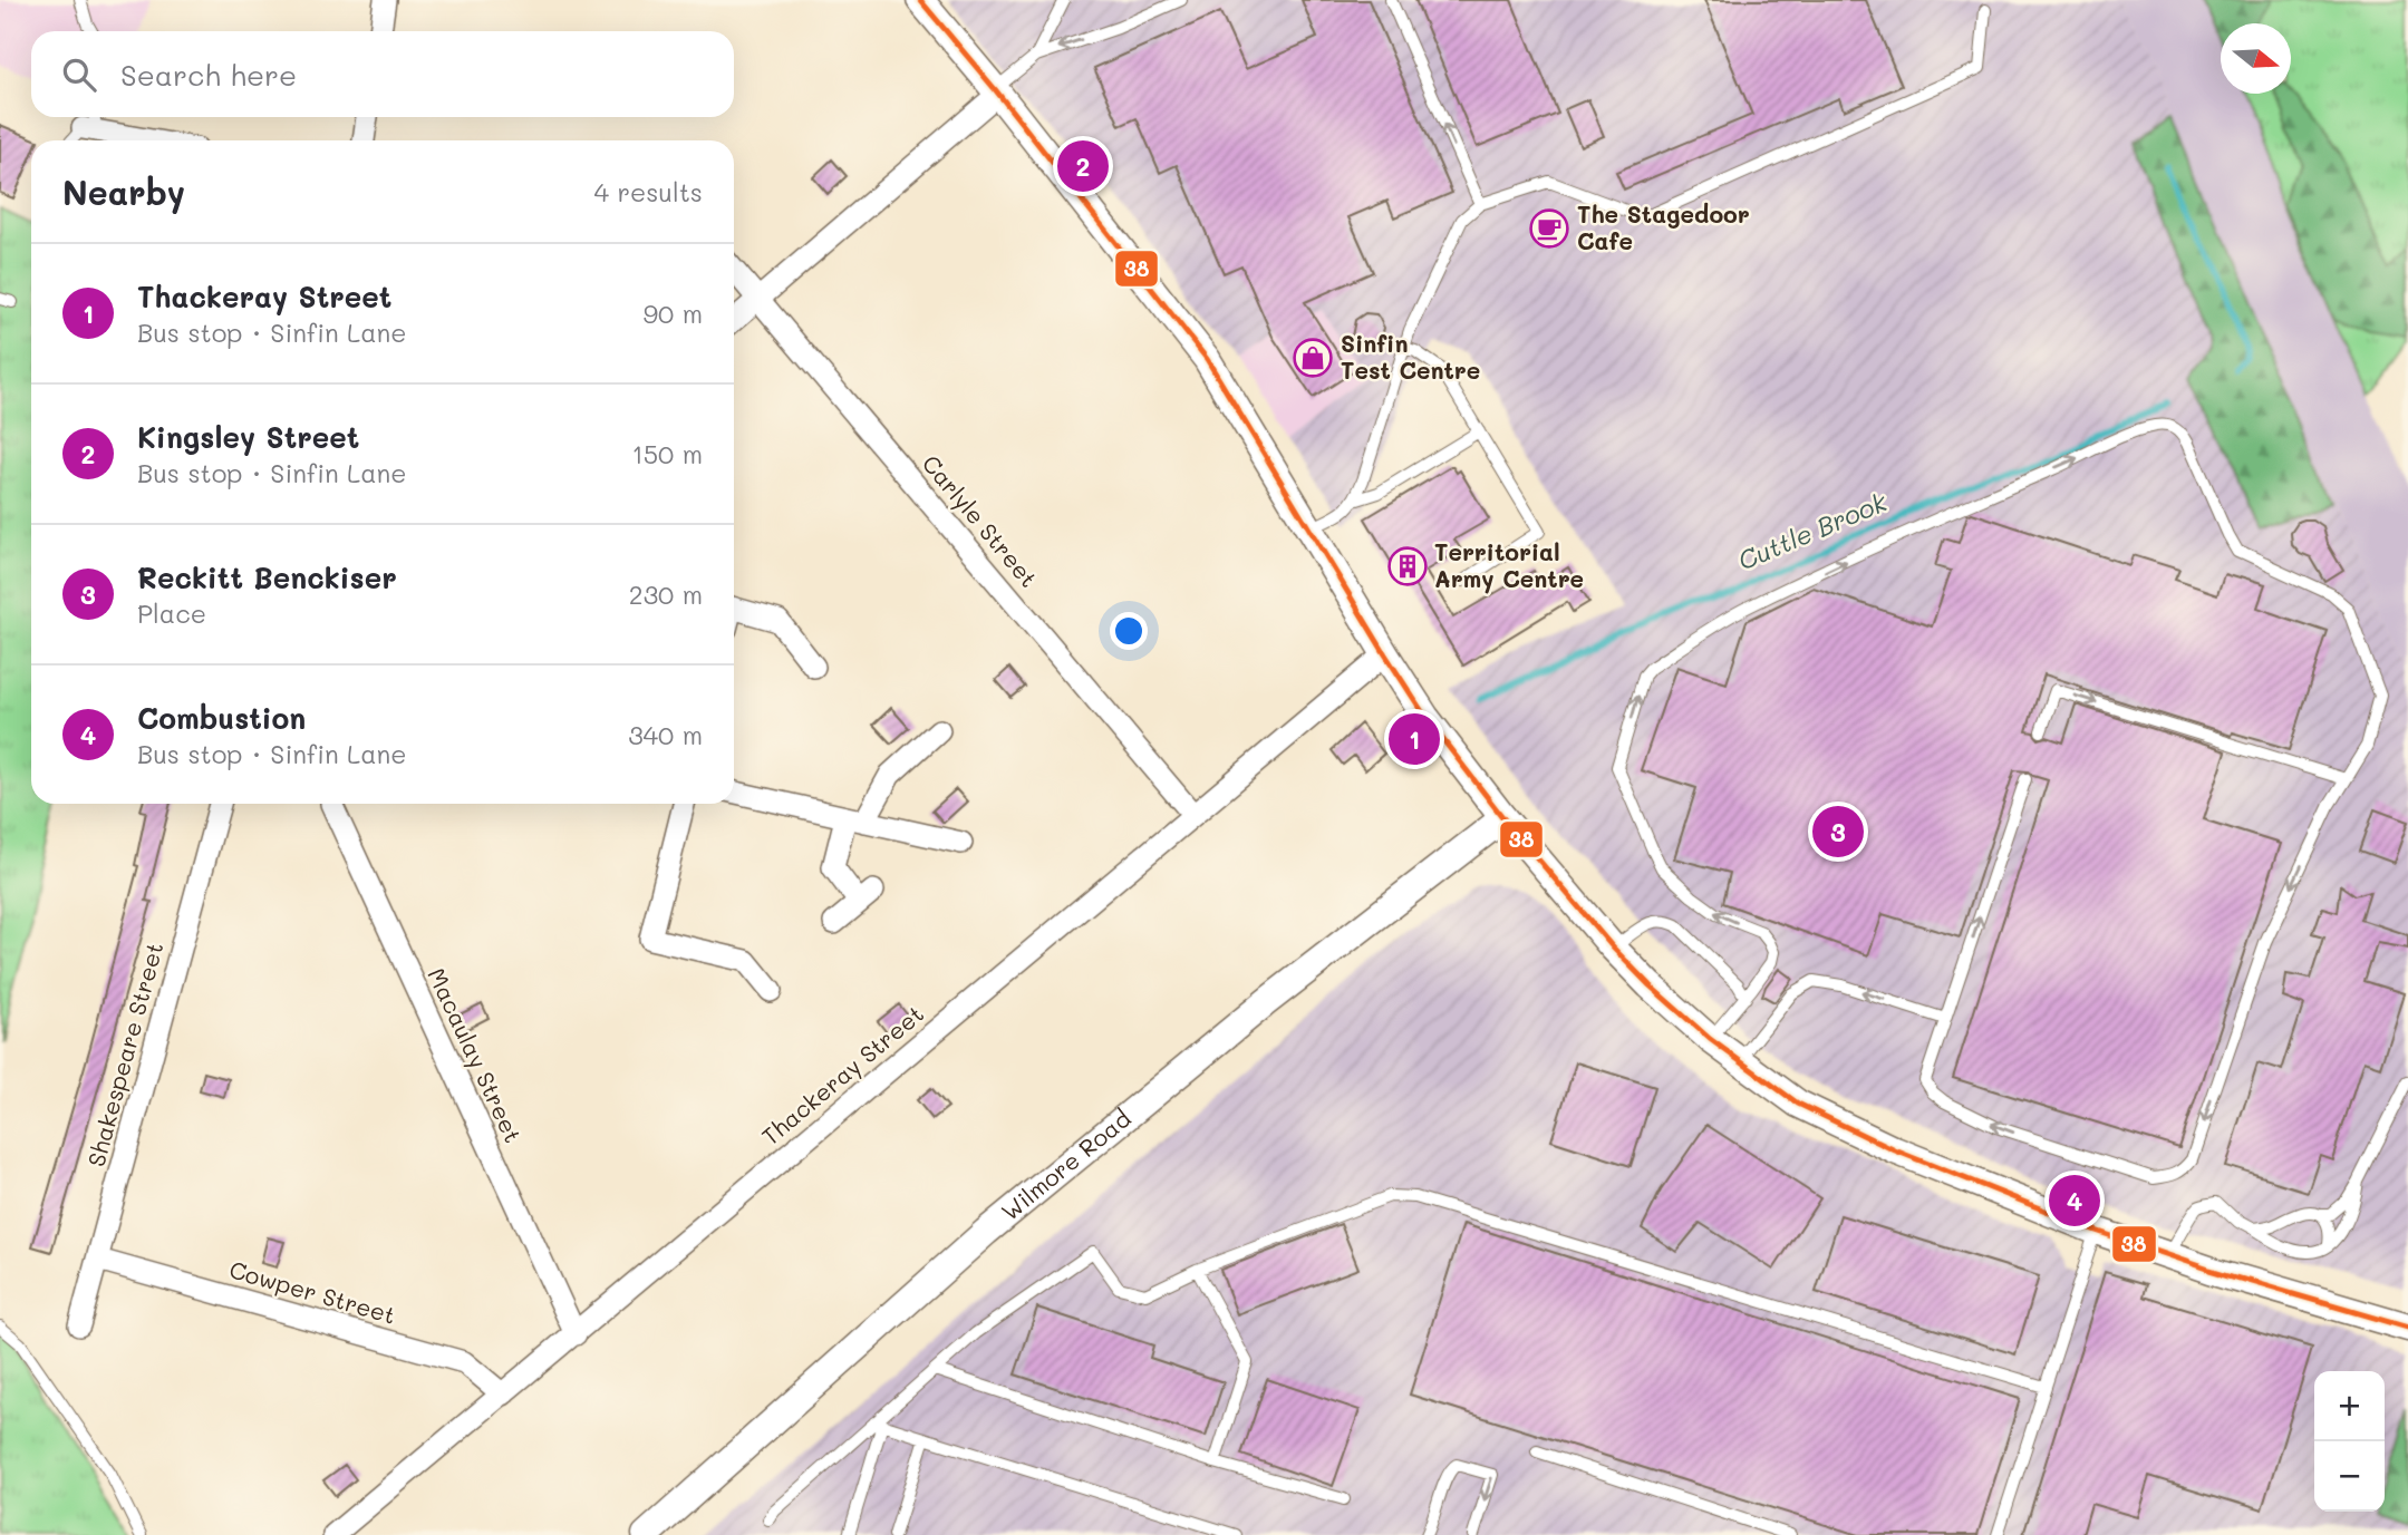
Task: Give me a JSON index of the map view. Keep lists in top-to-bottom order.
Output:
{
  "streets": {
    "street": [
      "Carlyle Street",
      "Shakespeare Street",
      "Macaulay Street",
      "Thackeray Street",
      "Wilmore Road",
      "Cowper Street"
    ]
  },
  "crossings": [
    ["Carlyle Street", "Thackeray Street"],
    ["Shakespeare Street", "Cowper Street"],
    ["Macaulay Street", "Thackeray Street"],
    ["Thackeray Street", "Cowper Street"]
  ],
  "water": ["Cuttle Brook"],
  "places": {
    "cafe": ["The Stagedoor Cafe"],
    "shop": ["Sinfin Test Centre"],
    "building": ["Territorial Army Centre"]
  },
  "lines": ["transit line 38"],
  "north": "right",
  "page": {
    "search": "Search here",
    "pins": [
      "2",
      "1",
      "3",
      "4"
    ],
    "heading": ["Nearby", "4 results"],
    "list": [
      {
        "mark": "1",
        "name": "Thackeray Street",
        "note": "Bus stop · Sinfin Lane",
        "value": "90 m"
      },
      {
        "mark": "2",
        "name": "Kingsley Street",
        "note": "Bus stop · Sinfin Lane",
        "value": "150 m"
      },
      {
        "mark": "3",
        "name": "Reckitt Benckiser",
        "note": "Place",
        "value": "230 m"
      },
      {
        "mark": "4",
        "name": "Combustion",
        "note": "Bus stop · Sinfin Lane",
        "value": "340 m"
      }
    ],
    "map_buttons": ["+", "−"]
  }
}
